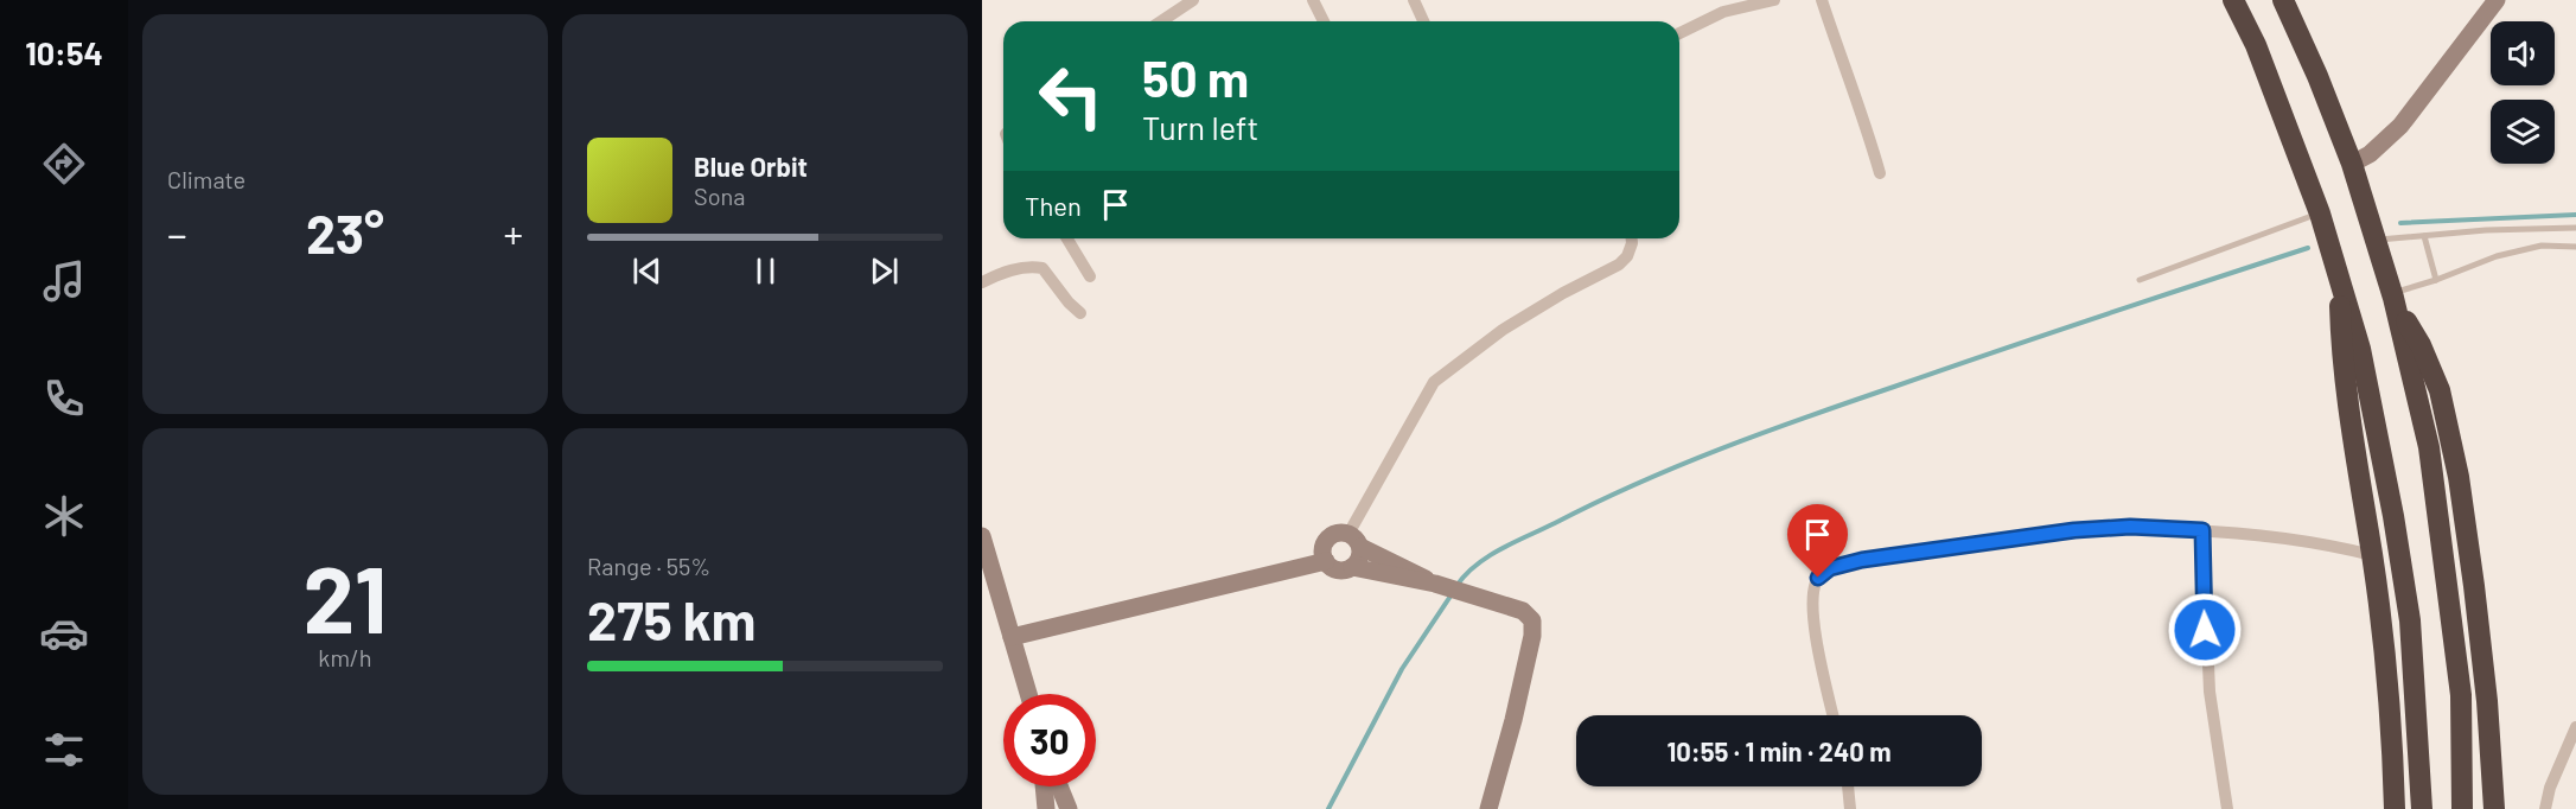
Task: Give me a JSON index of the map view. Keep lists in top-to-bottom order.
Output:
{
  "page": {
    "tabs": "10:54",
    "tile": [
      "Climate",
      ["21", "km/h"],
      ["Range · 55%", "275 km"]
    ],
    "turn": ["50 m", "Turn left"],
    "song": ["Blue Orbit", "Sona"],
    "then": "Then",
    "heat": ["−", "23°", "+"],
    "limit": "30",
    "trip": "10:55 · 1 min · 240 m"
  }
}
